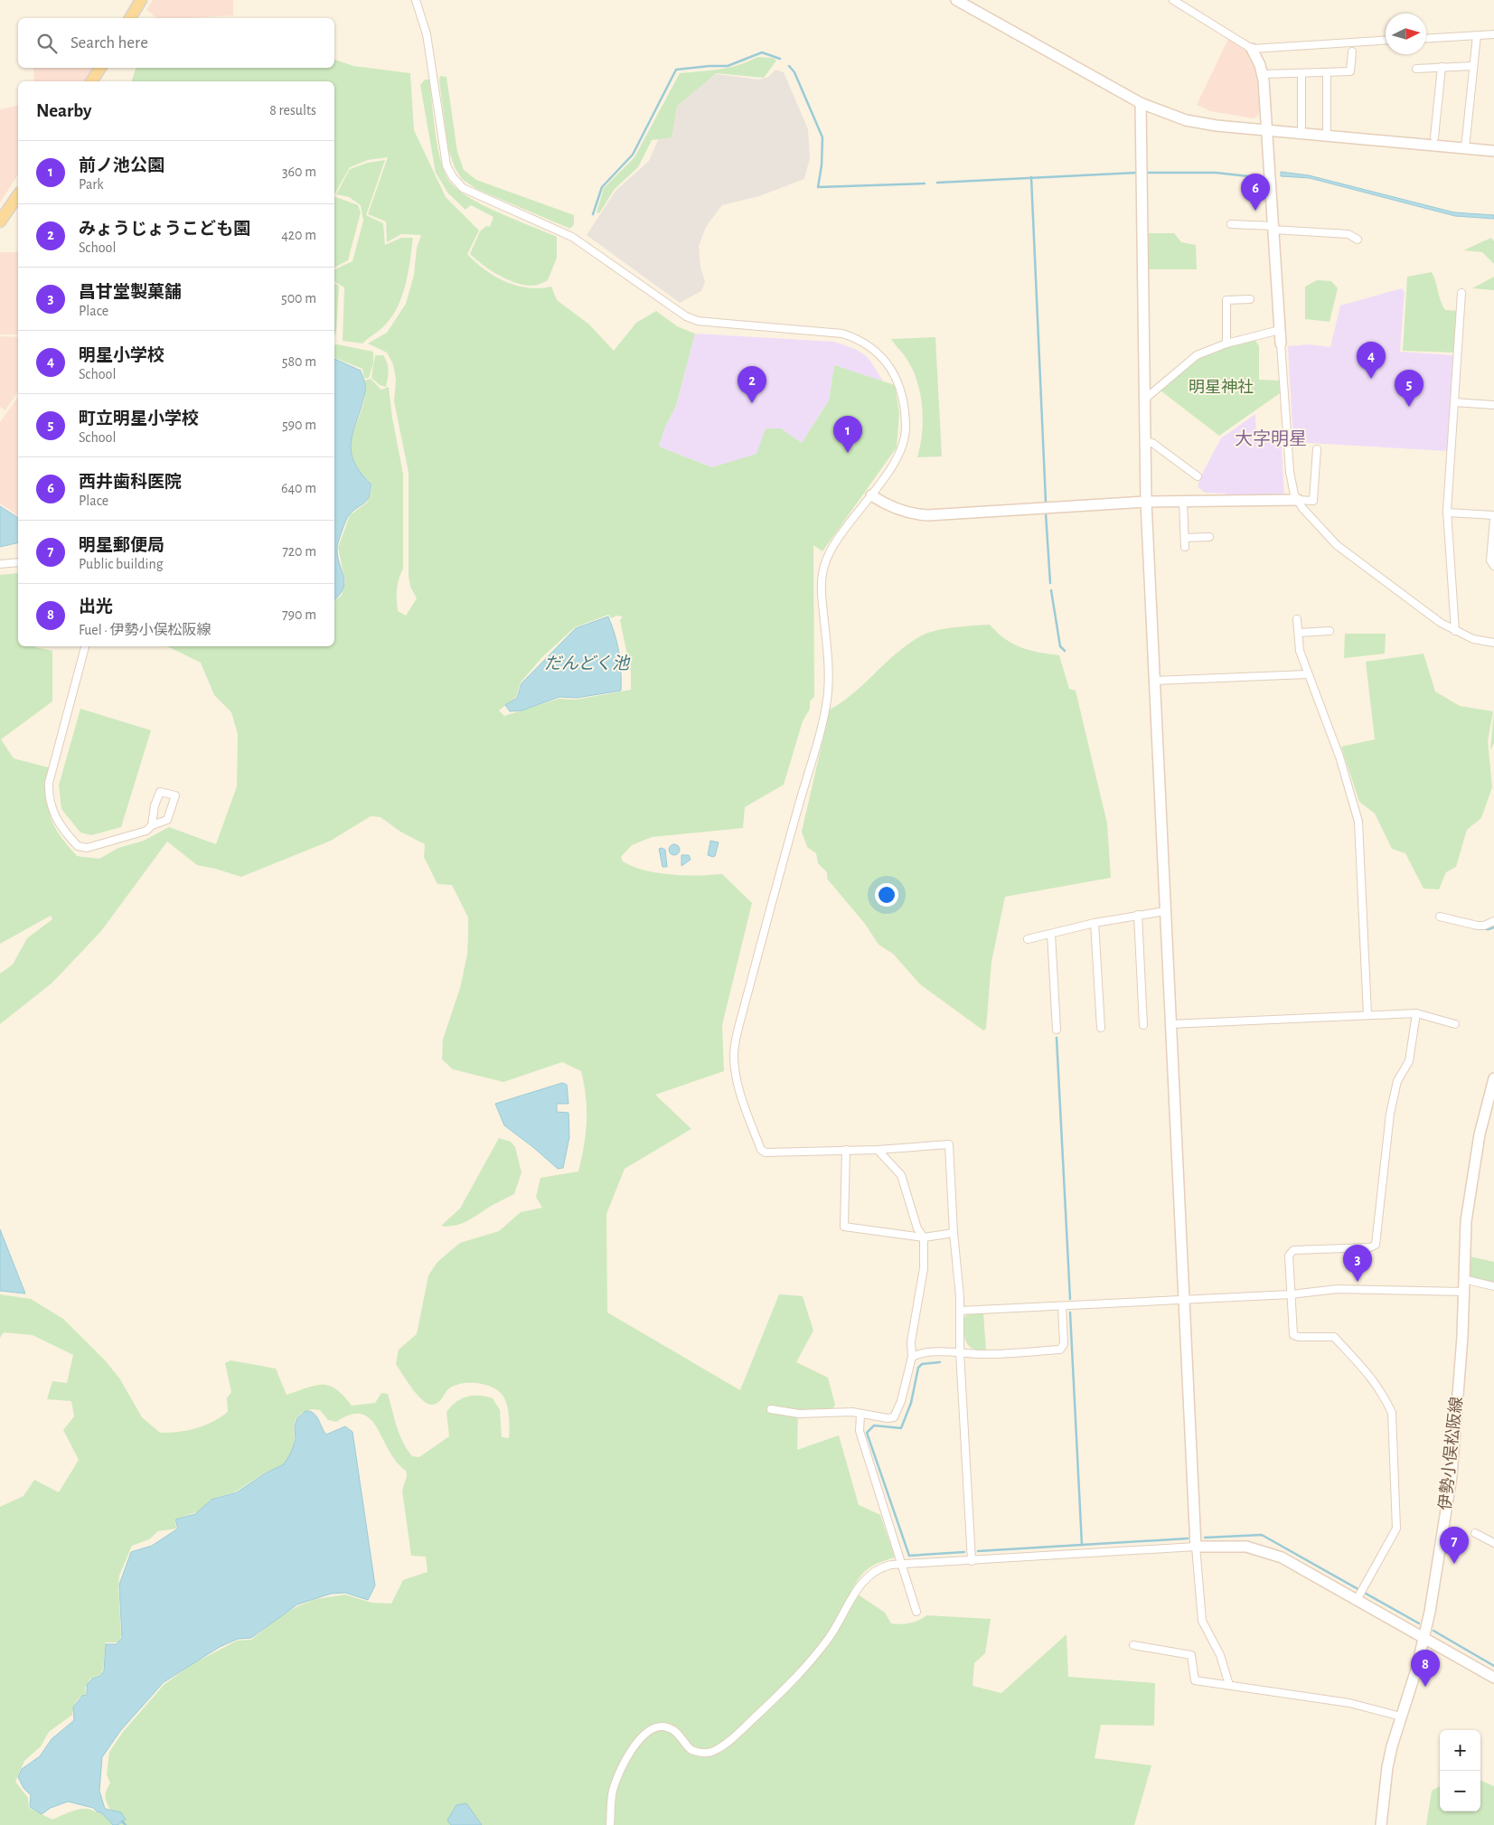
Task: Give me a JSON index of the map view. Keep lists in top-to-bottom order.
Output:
{
  "streets": {
    "street": ["伊勢小俣松阪線"]
  },
  "districts": ["大字明星"],
  "water": ["だんどく池"],
  "parks": ["明星神社"],
  "north": "right",
  "page": {
    "search": "Search here",
    "heading": ["Nearby", "8 results"],
    "list": [
      {
        "mark": "1",
        "name": "前ノ池公園",
        "note": "Park",
        "value": "360 m"
      },
      {
        "mark": "2",
        "name": "みょうじょうこども園",
        "note": "School",
        "value": "420 m"
      },
      {
        "mark": "3",
        "name": "昌甘堂製菓舗",
        "note": "Place",
        "value": "500 m"
      },
      {
        "mark": "4",
        "name": "明星小学校",
        "note": "School",
        "value": "580 m"
      },
      {
        "mark": "5",
        "name": "町立明星小学校",
        "note": "School",
        "value": "590 m"
      },
      {
        "mark": "6",
        "name": "西井歯科医院",
        "note": "Place",
        "value": "640 m"
      },
      {
        "mark": "7",
        "name": "明星郵便局",
        "note": "Public building",
        "value": "720 m"
      },
      {
        "mark": "8",
        "name": "出光",
        "note": "Fuel · 伊勢小俣松阪線",
        "value": "790 m"
      }
    ],
    "pins": [
      "6",
      "4",
      "2",
      "5",
      "1",
      "3",
      "7",
      "8"
    ],
    "map_buttons": ["+", "−"]
  }
}
